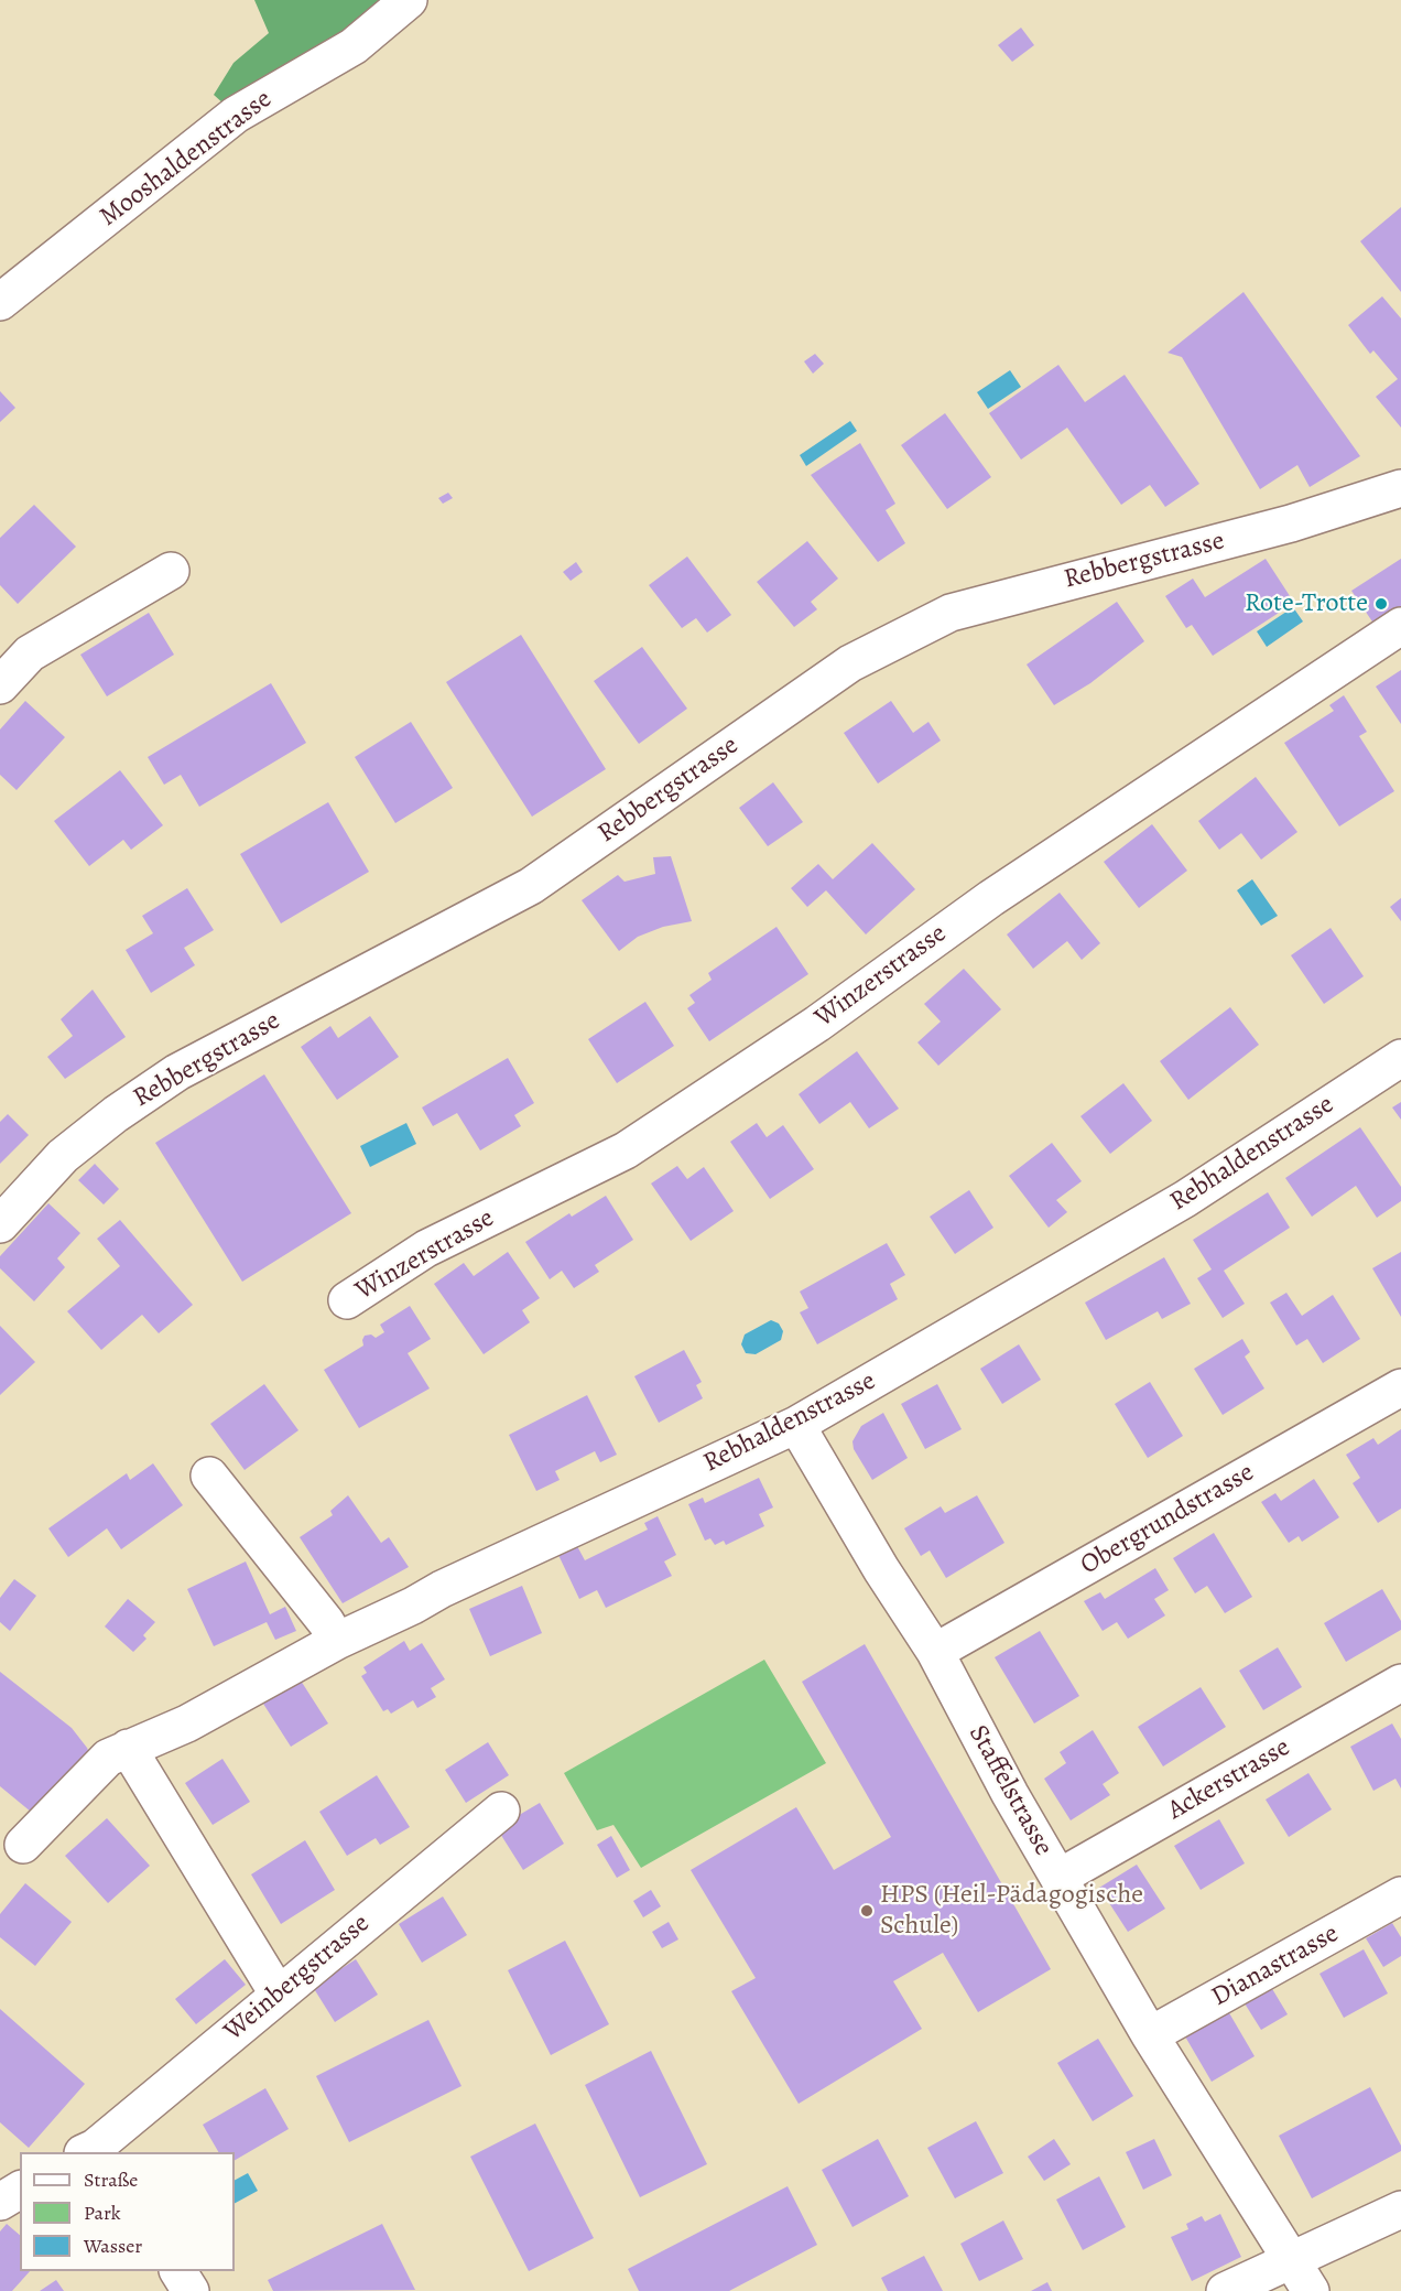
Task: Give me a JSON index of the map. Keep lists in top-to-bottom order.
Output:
{
  "streets": {
    "street": [
      "Mooshaldenstrasse",
      "Rebbergstrasse",
      "Winzerstrasse",
      "Rebhaldenstrasse",
      "Obergrundstrasse",
      "Ackerstrasse",
      "Staffelstrasse",
      "Dianastrasse",
      "Weinbergstrasse"
    ]
  },
  "crossings": [
    ["Rebhaldenstrasse", "Staffelstrasse"],
    ["Obergrundstrasse", "Staffelstrasse"],
    ["Ackerstrasse", "Staffelstrasse"],
    ["Staffelstrasse", "Dianastrasse"]
  ],
  "places": ["Rote-Trotte", "HPS (Heil-Pädagogische Schule)"],
  "legend": ["Straße", "Park", "Wasser"]
}
